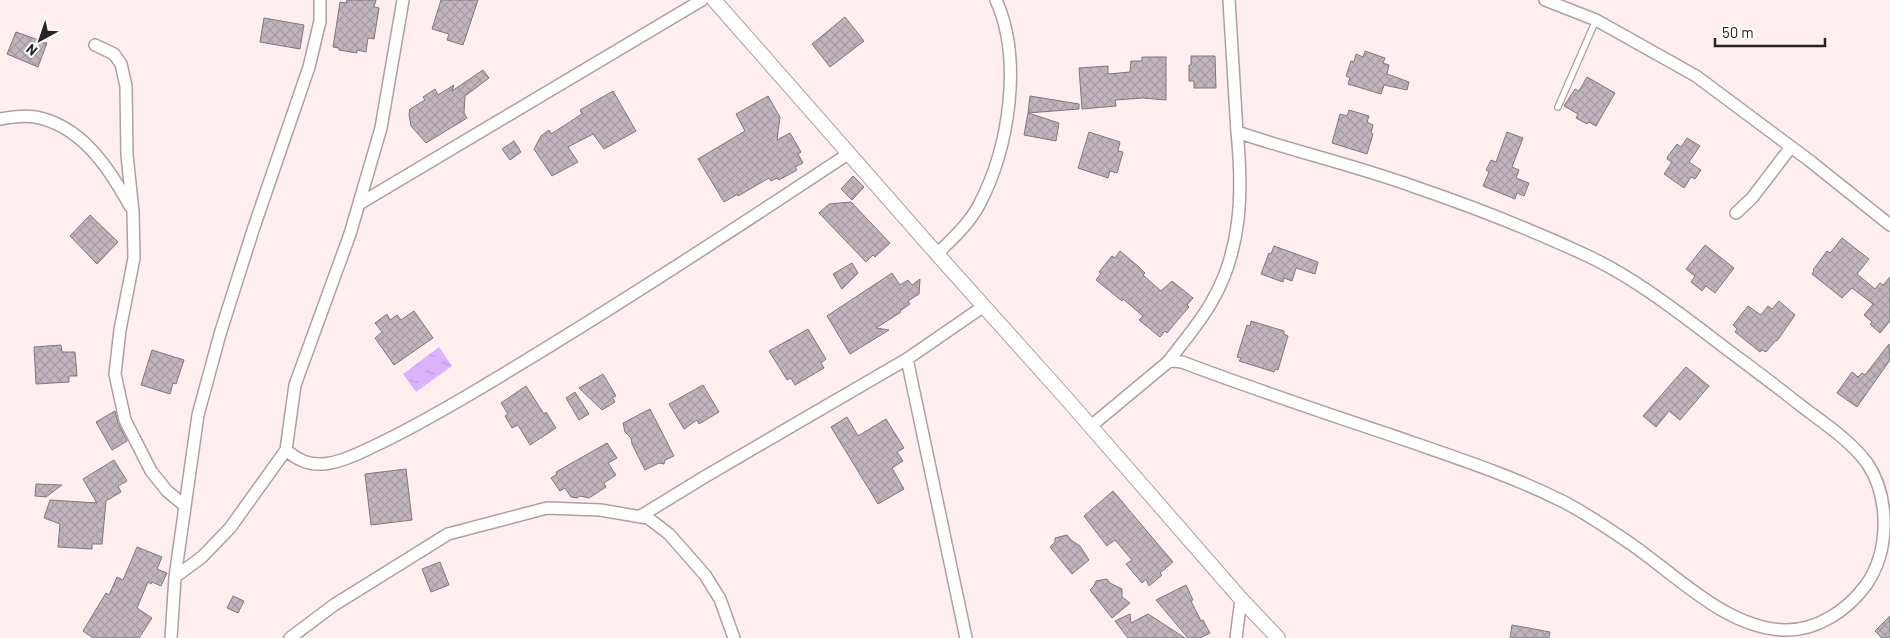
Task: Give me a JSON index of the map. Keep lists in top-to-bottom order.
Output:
{
  "scale_bar": "50 m",
  "north": "bottom left"
}
